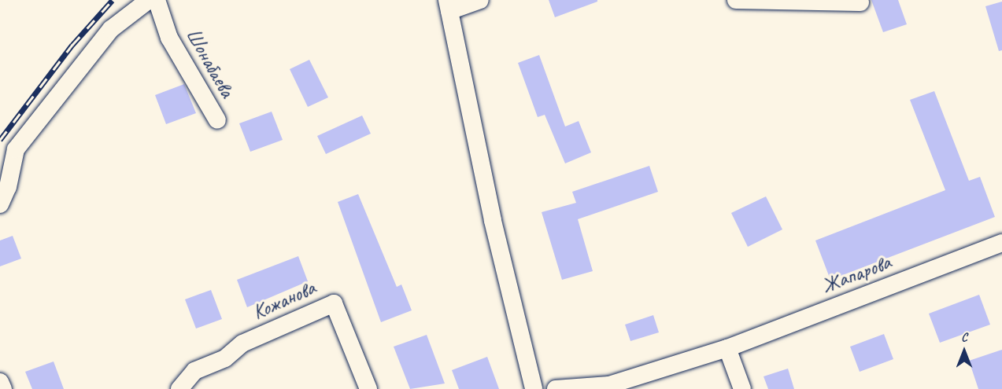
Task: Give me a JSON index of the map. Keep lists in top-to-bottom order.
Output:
{
  "streets": {
    "street": ["Шонабаева", "Жапарова", "Кожанова"]
  },
  "north": "top"
}
